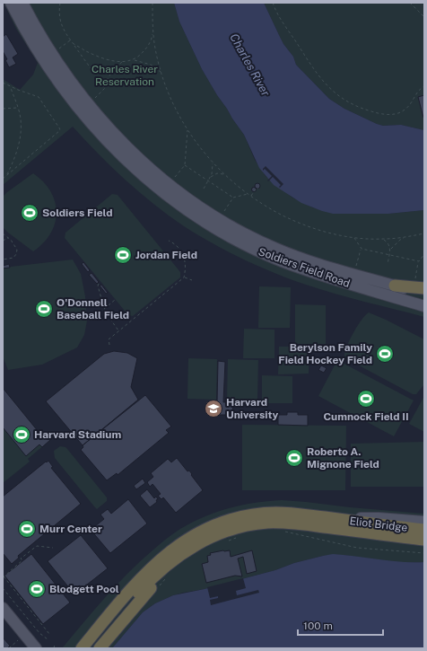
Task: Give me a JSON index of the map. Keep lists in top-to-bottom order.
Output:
{
  "streets": {
    "highway": ["Eliot Bridge"],
    "main road": ["Soldiers Field Road"]
  },
  "water": ["Charles River"],
  "parks": ["Charles River Reservation"],
  "places": {
    "sports": [
      "Soldiers Field",
      "Jordan Field",
      "O'Donnell Baseball Field",
      "Berylson Family Field Hockey Field",
      "Cumnock Field II",
      "Harvard Stadium",
      "Roberto A. Mignone Field",
      "Murr Center",
      "Blodgett Pool"
    ],
    "school or university": ["Harvard University"]
  },
  "scale_bar": "100 m"
}
